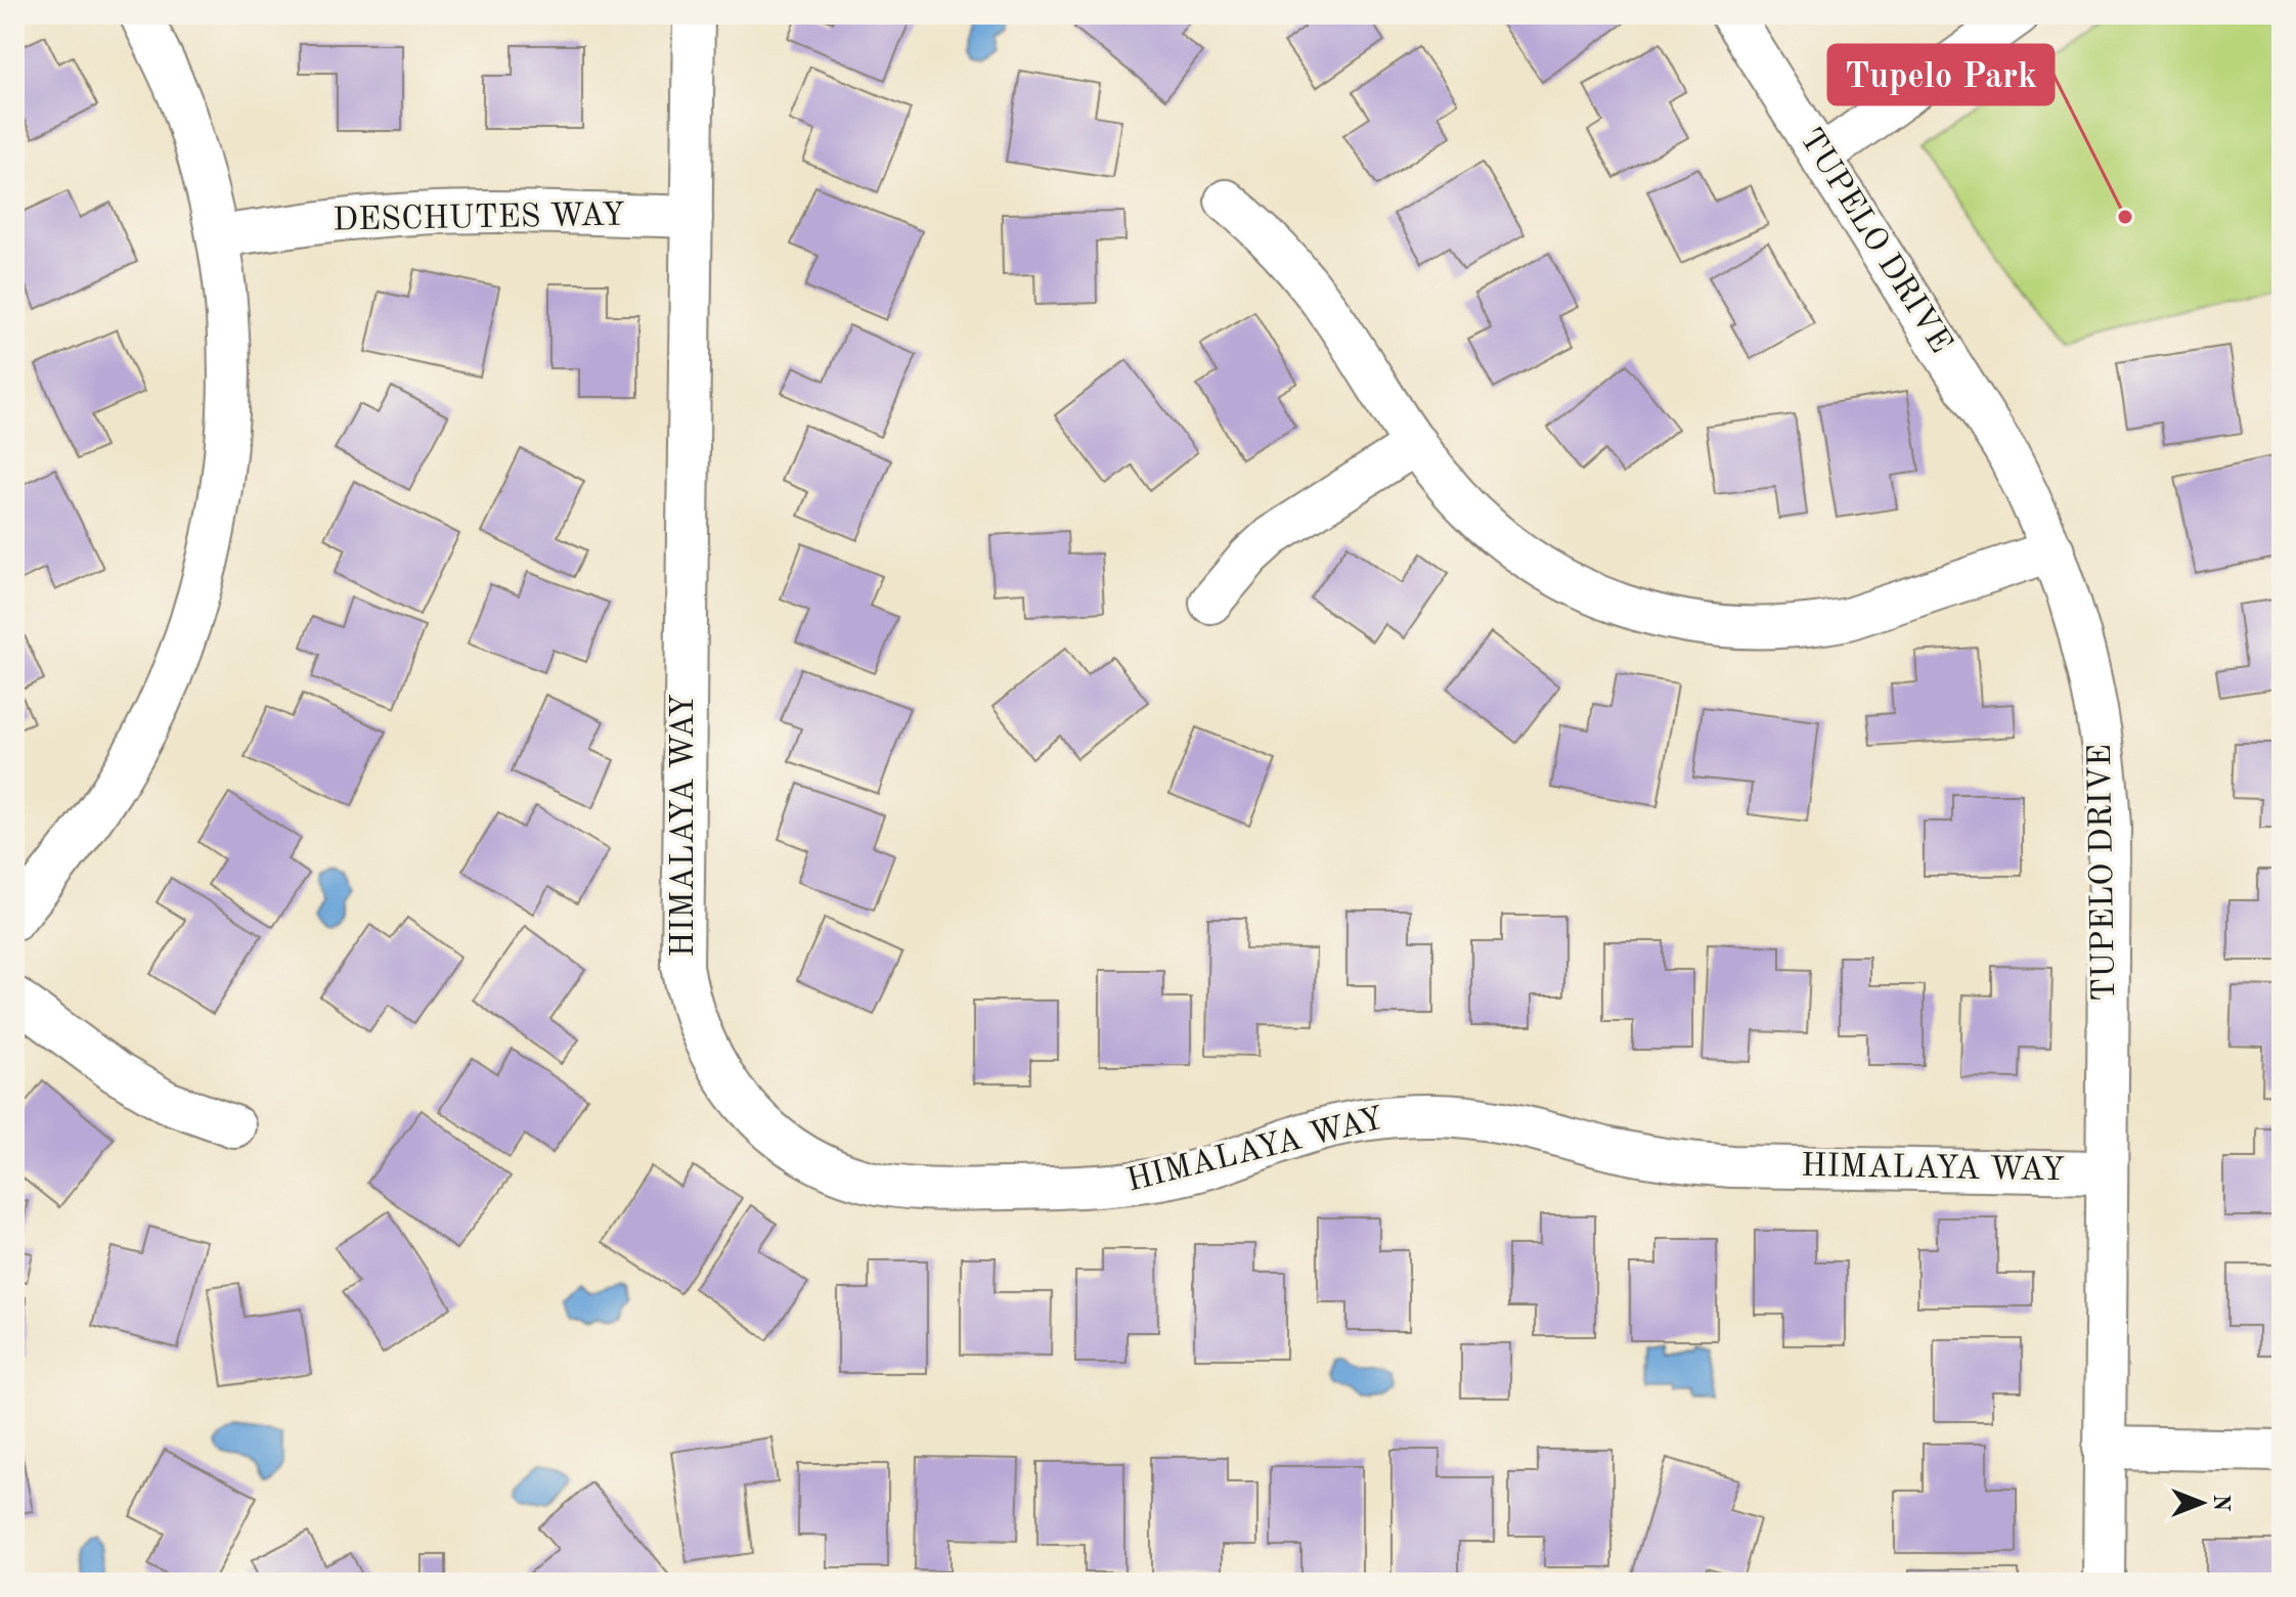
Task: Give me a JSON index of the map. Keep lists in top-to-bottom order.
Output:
{
  "streets": {
    "street": ["DESCHUTES WAY", "TUPELO DRIVE", "HIMALAYA WAY"]
  },
  "crossings": [
    ["DESCHUTES WAY", "HIMALAYA WAY"],
    ["TUPELO DRIVE", "HIMALAYA WAY"]
  ],
  "places": ["Tupelo Park"],
  "north": "right"
}
